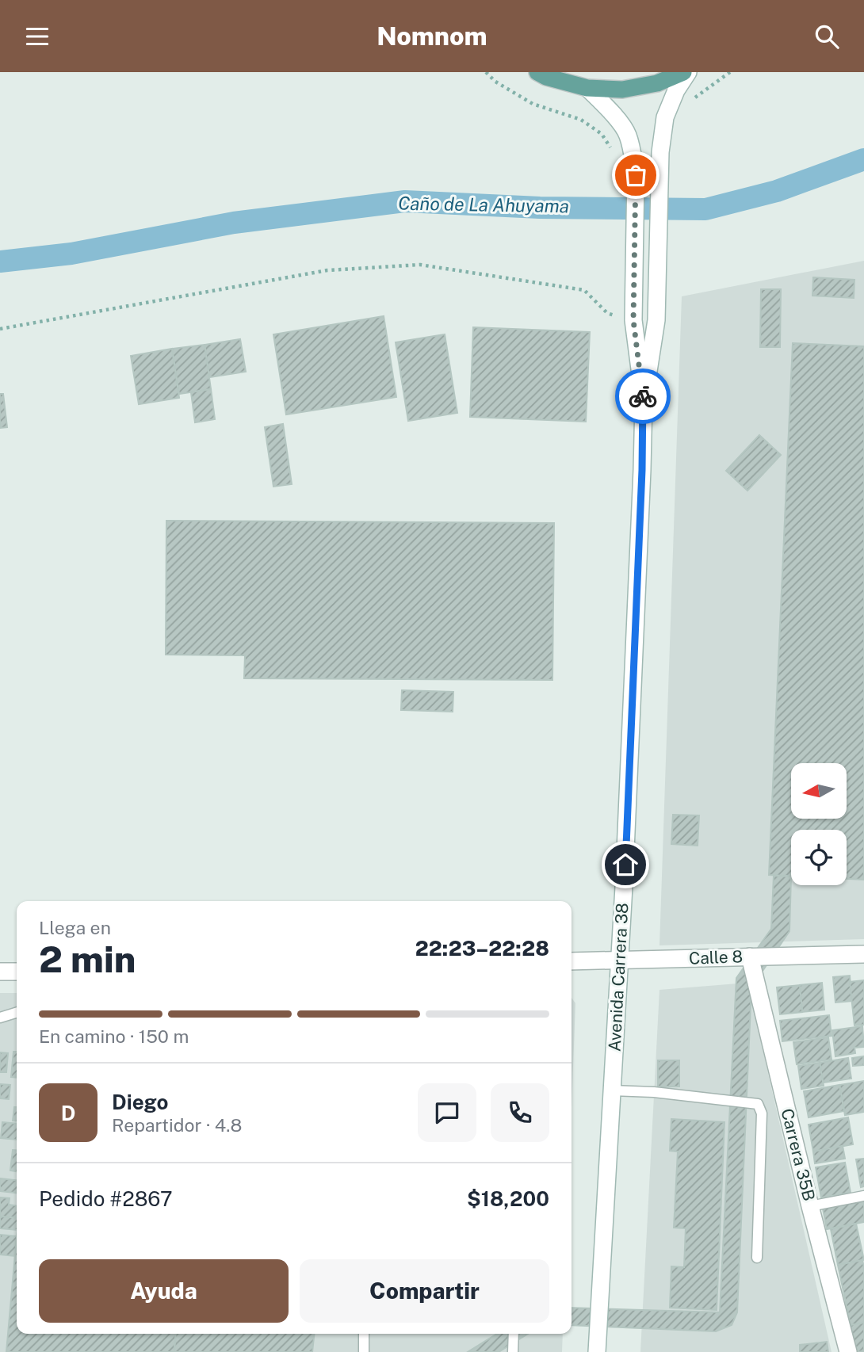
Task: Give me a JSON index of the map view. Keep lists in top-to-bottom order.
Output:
{
  "streets": {
    "street": ["Calle 8", "Avenida Carrera 38", "Carrera 35B"]
  },
  "crossings": [
    ["Calle 8", "Avenida Carrera 38"],
    ["Calle 8", "Carrera 35B"]
  ],
  "water": ["Caño de La Ahuyama"],
  "north": "left",
  "page": {
    "header": "Nomnom",
    "heading": ["2 min", "Llega en", "22:23–22:28"],
    "panel": [
      "Diego",
      "Repartidor · 4.8",
      "Pedido #2867",
      "$18,200"
    ],
    "bar": "En camino · 150 m",
    "round": "D",
    "buttons": ["Ayuda", "Compartir"]
  }
}
